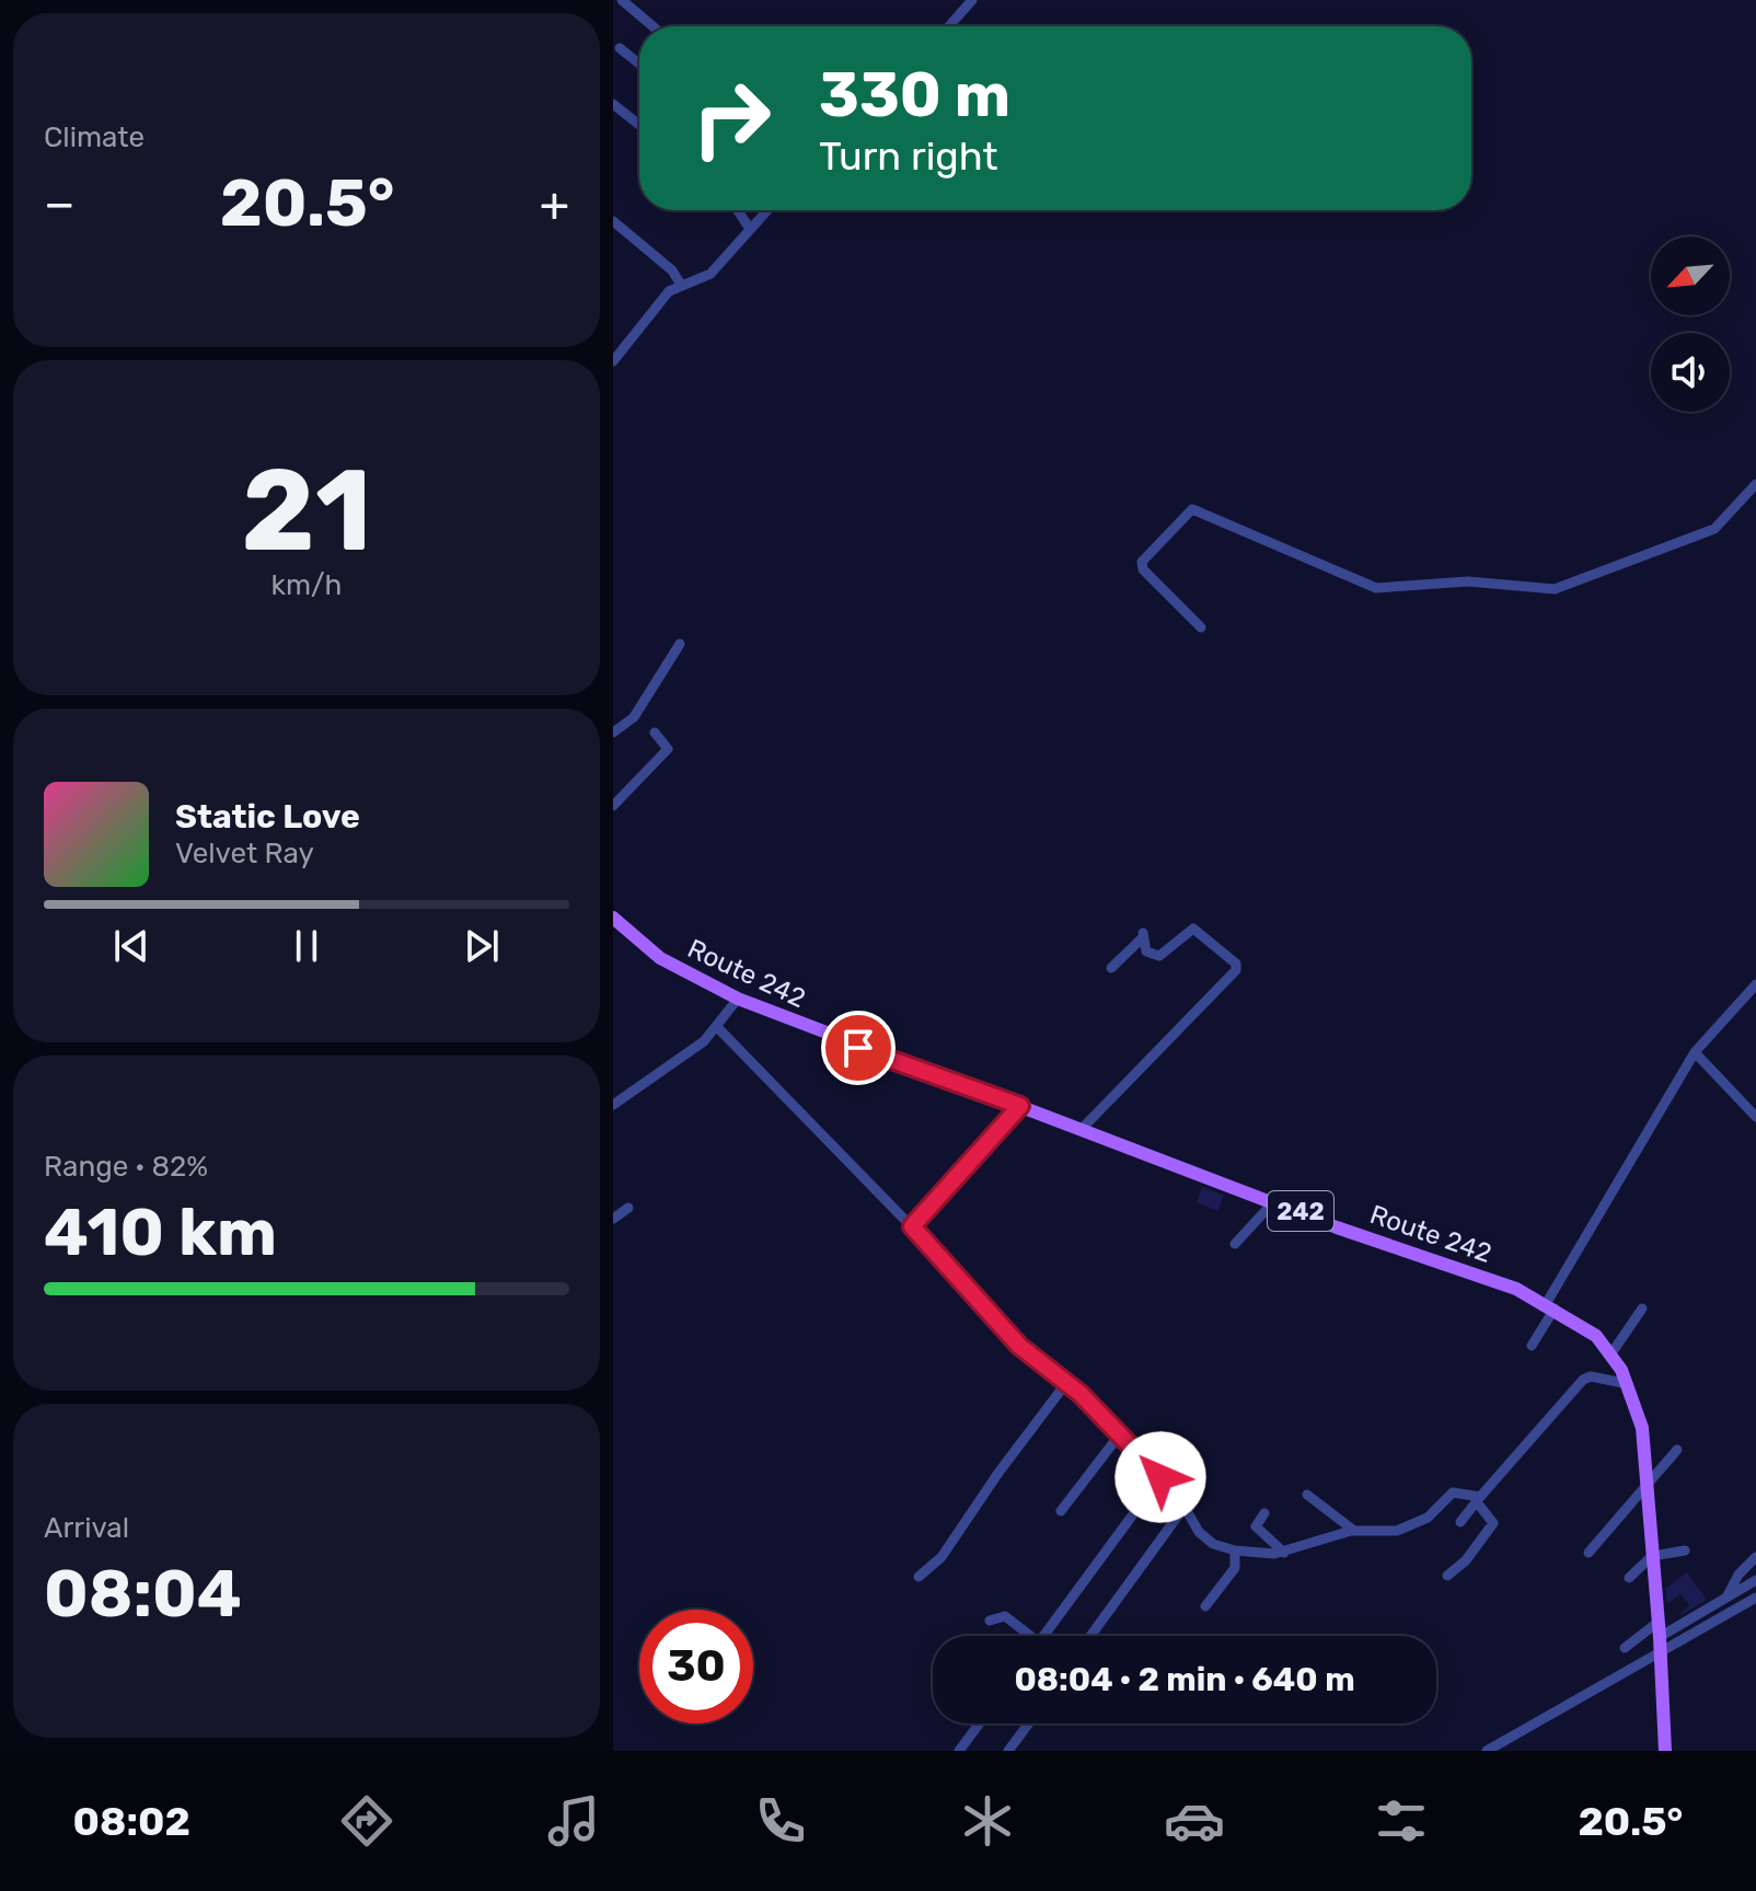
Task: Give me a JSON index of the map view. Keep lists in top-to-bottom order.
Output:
{
  "streets": {
    "main road": ["Route 242", "242"]
  },
  "north": "bottom left",
  "page": {
    "tile": [
      "Climate",
      ["21", "km/h"],
      ["Range · 82%", "410 km"],
      ["Arrival", "08:04"]
    ],
    "turn": ["330 m", "Turn right"],
    "heat": ["−", "20.5°", "+"],
    "song": ["Static Love", "Velvet Ray"],
    "limit": "30",
    "trip": "08:04 · 2 min · 640 m",
    "tabs": ["08:02", "20.5°"]
  }
}
